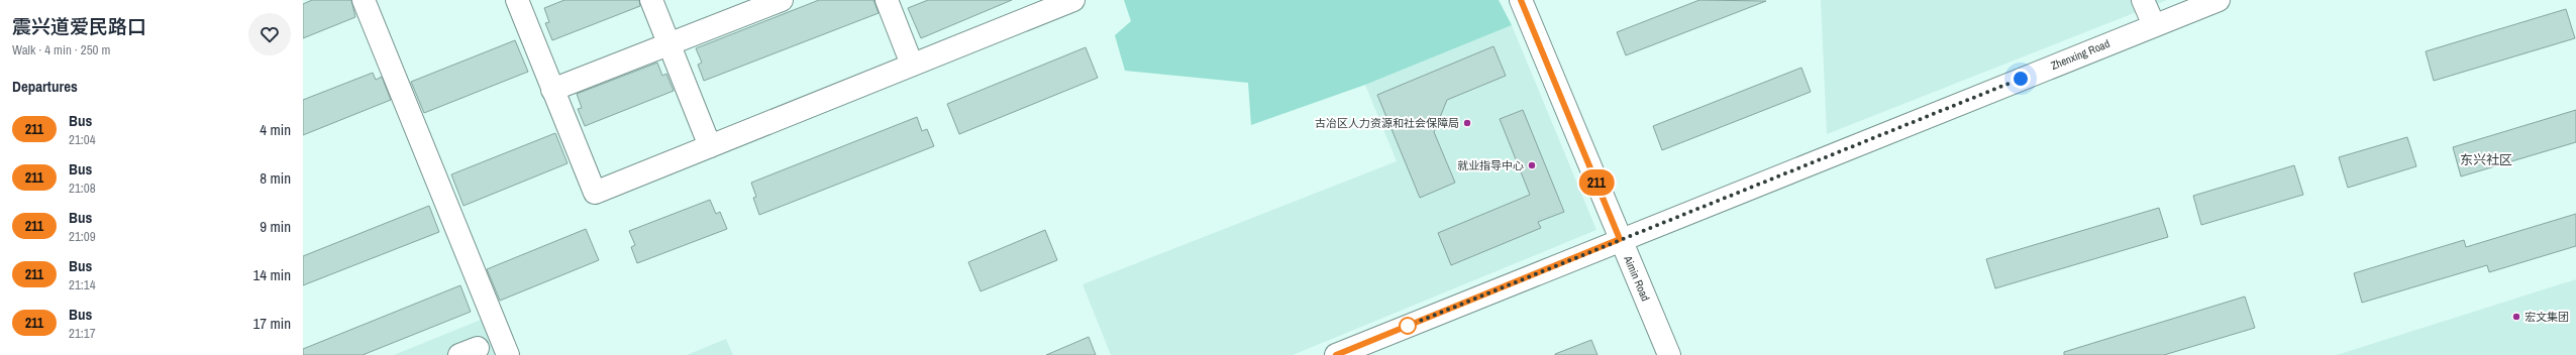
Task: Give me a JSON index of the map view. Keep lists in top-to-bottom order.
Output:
{
  "streets": {
    "street": ["Zhenxing Road", "Aimin Road"]
  },
  "crossings": [
    ["Zhenxing Road", "Aimin Road"]
  ],
  "districts": ["东兴社区"],
  "places": ["古冶区人力资源和社会保障局", "就业指导中心", "宏文集团"],
  "lines": ["bus line 211"],
  "page": {
    "heading": [
      ["震兴道爱民路口", "Walk · 4 min · 250 m"],
      "Departures"
    ],
    "on_map": "211",
    "list": [
      {
        "mark": "211",
        "name": "Bus",
        "note": "21:04",
        "value": "4 min"
      },
      {
        "mark": "211",
        "name": "Bus",
        "note": "21:08",
        "value": "8 min"
      },
      {
        "mark": "211",
        "name": "Bus",
        "note": "21:09",
        "value": "9 min"
      },
      {
        "mark": "211",
        "name": "Bus",
        "note": "21:14",
        "value": "14 min"
      },
      {
        "mark": "211",
        "name": "Bus",
        "note": "21:17",
        "value": "17 min"
      }
    ]
  }
}
